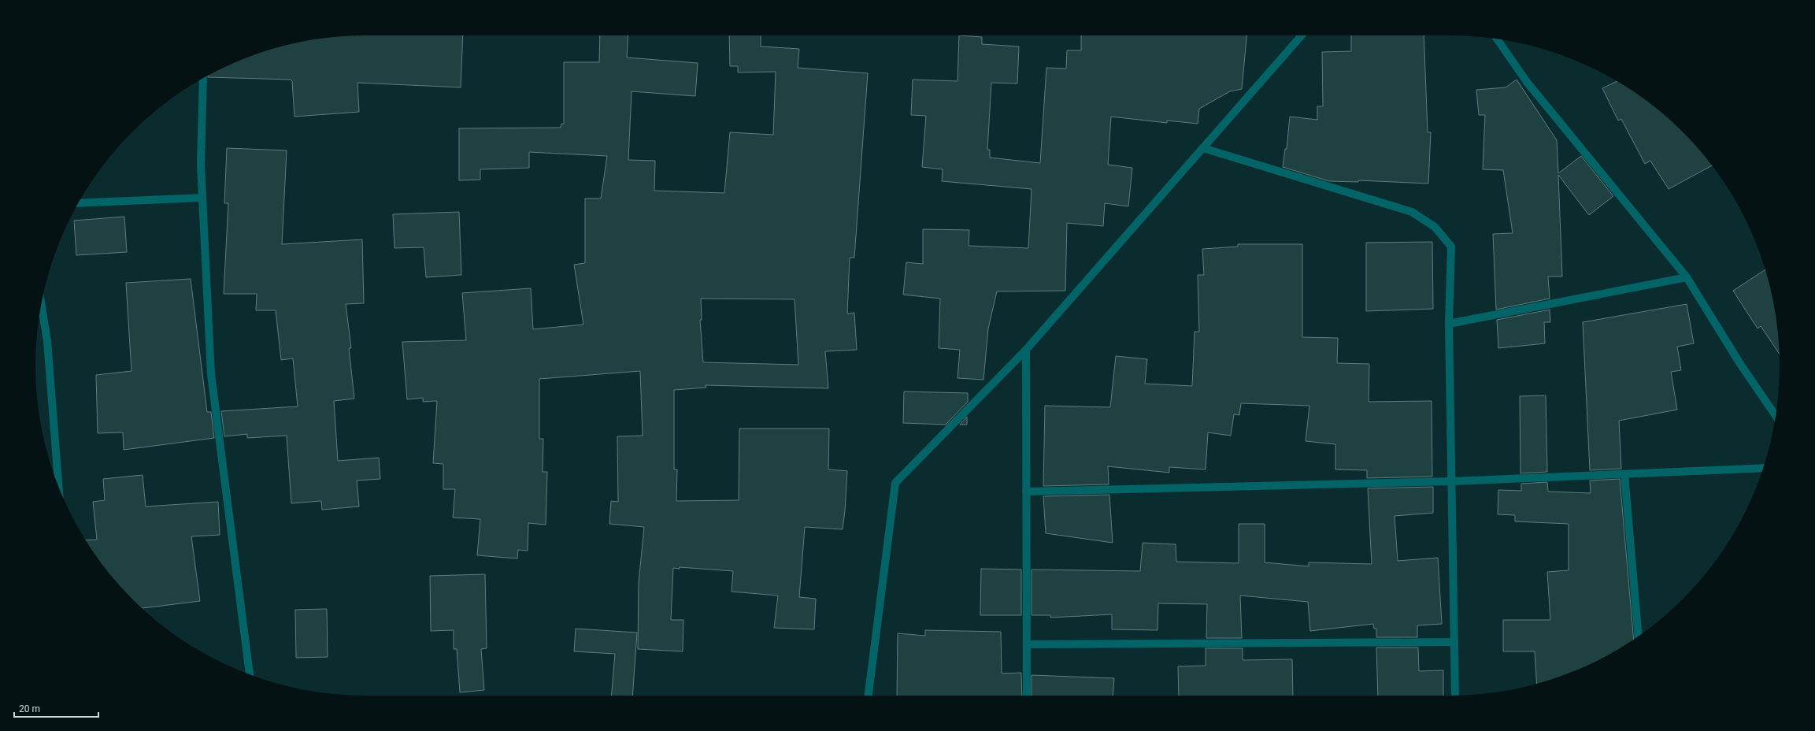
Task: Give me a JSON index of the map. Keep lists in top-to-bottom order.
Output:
{
  "scale_bar": "20 m"
}
